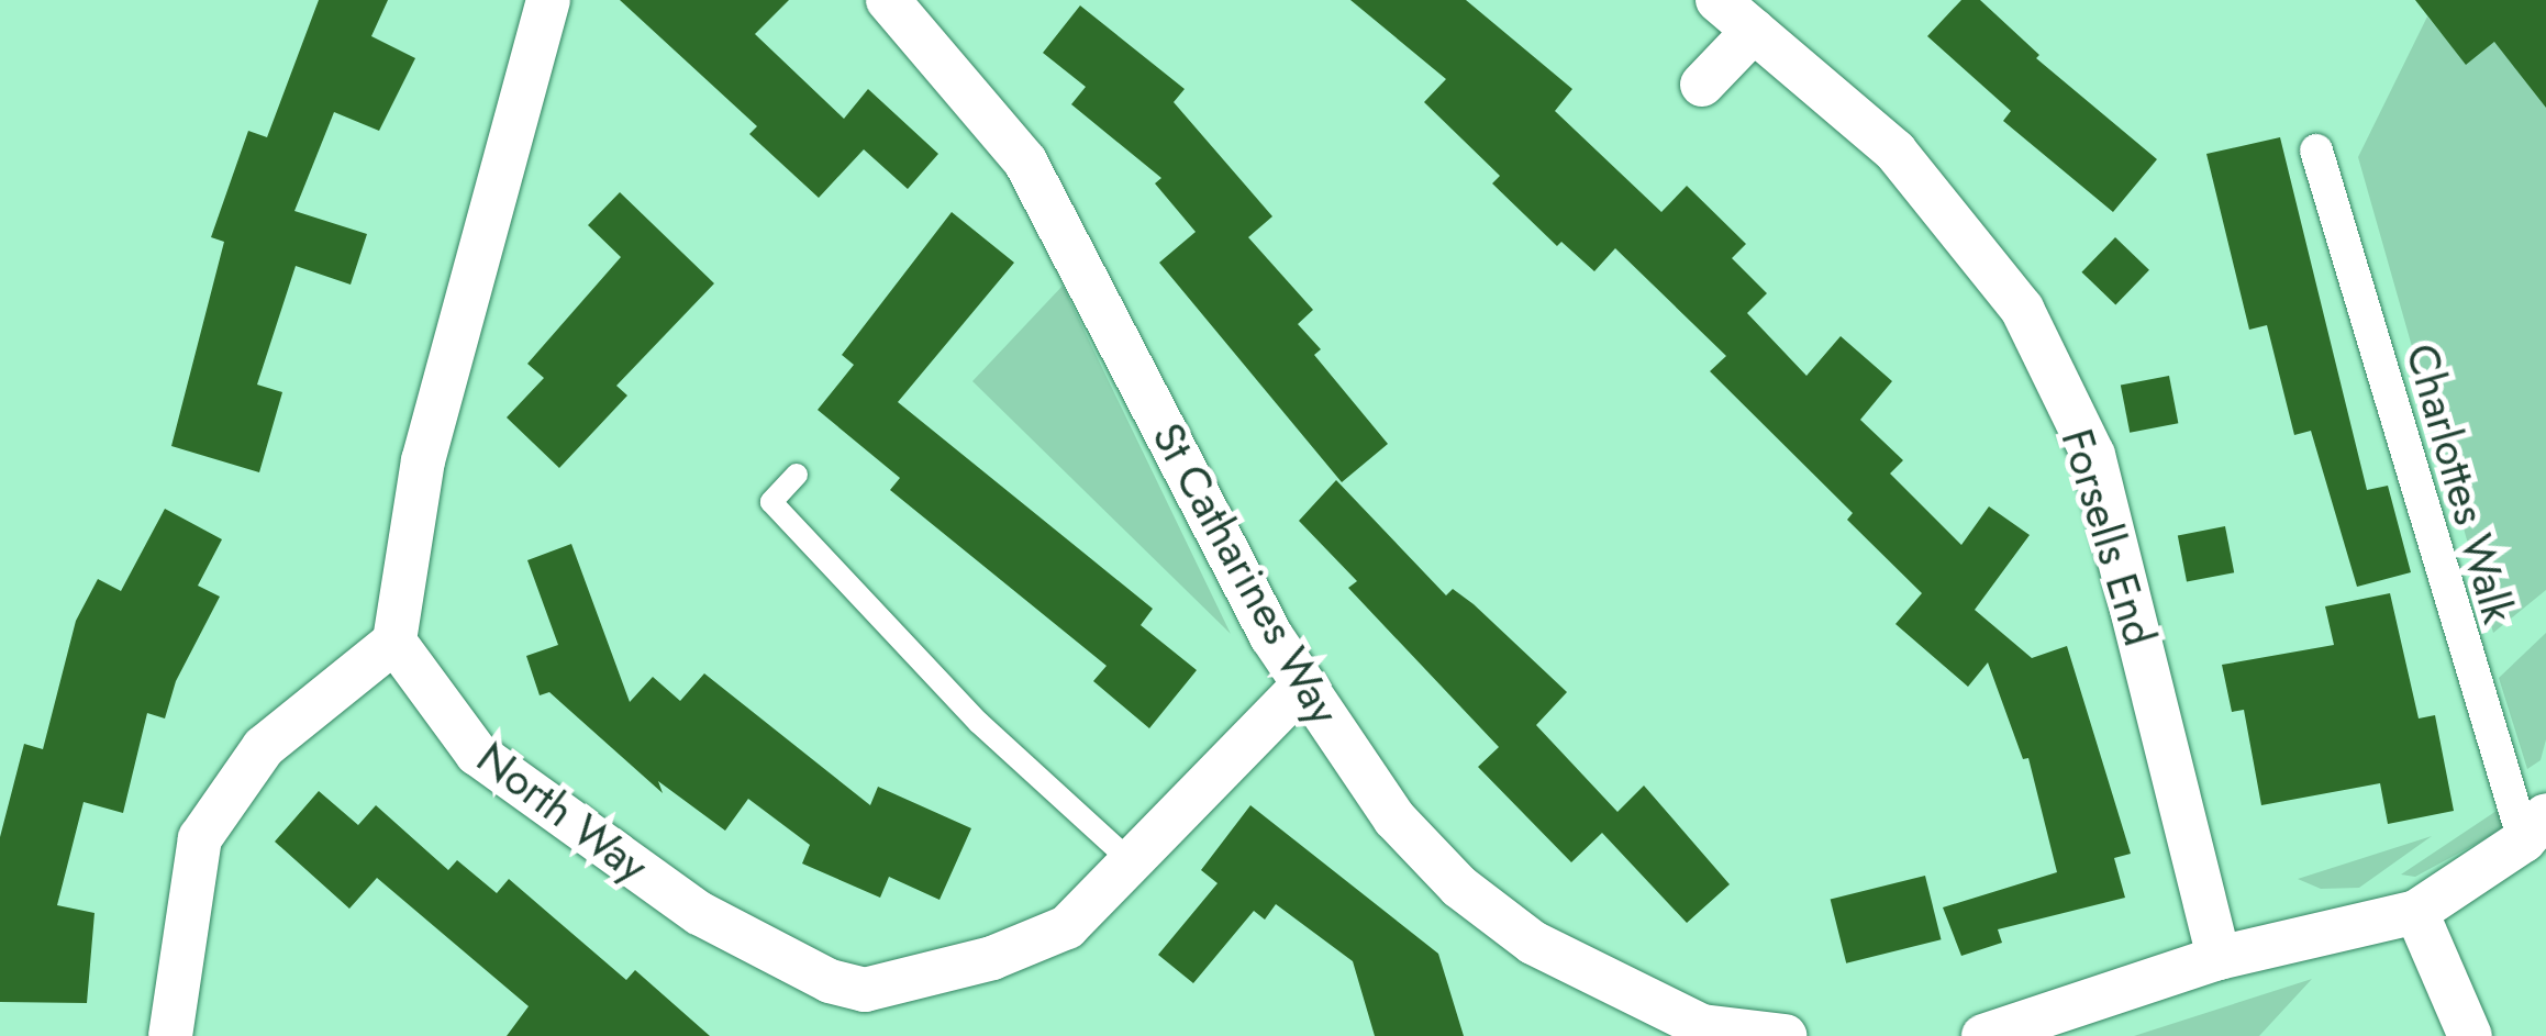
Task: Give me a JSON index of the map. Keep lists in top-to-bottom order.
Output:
{
  "streets": {
    "street": [
      "Charlottes Walk",
      "Forsells End",
      "St Catharines Way",
      "North Way"
    ]
  },
  "crossings": [
    ["St Catharines Way", "North Way"]
  ]
}
